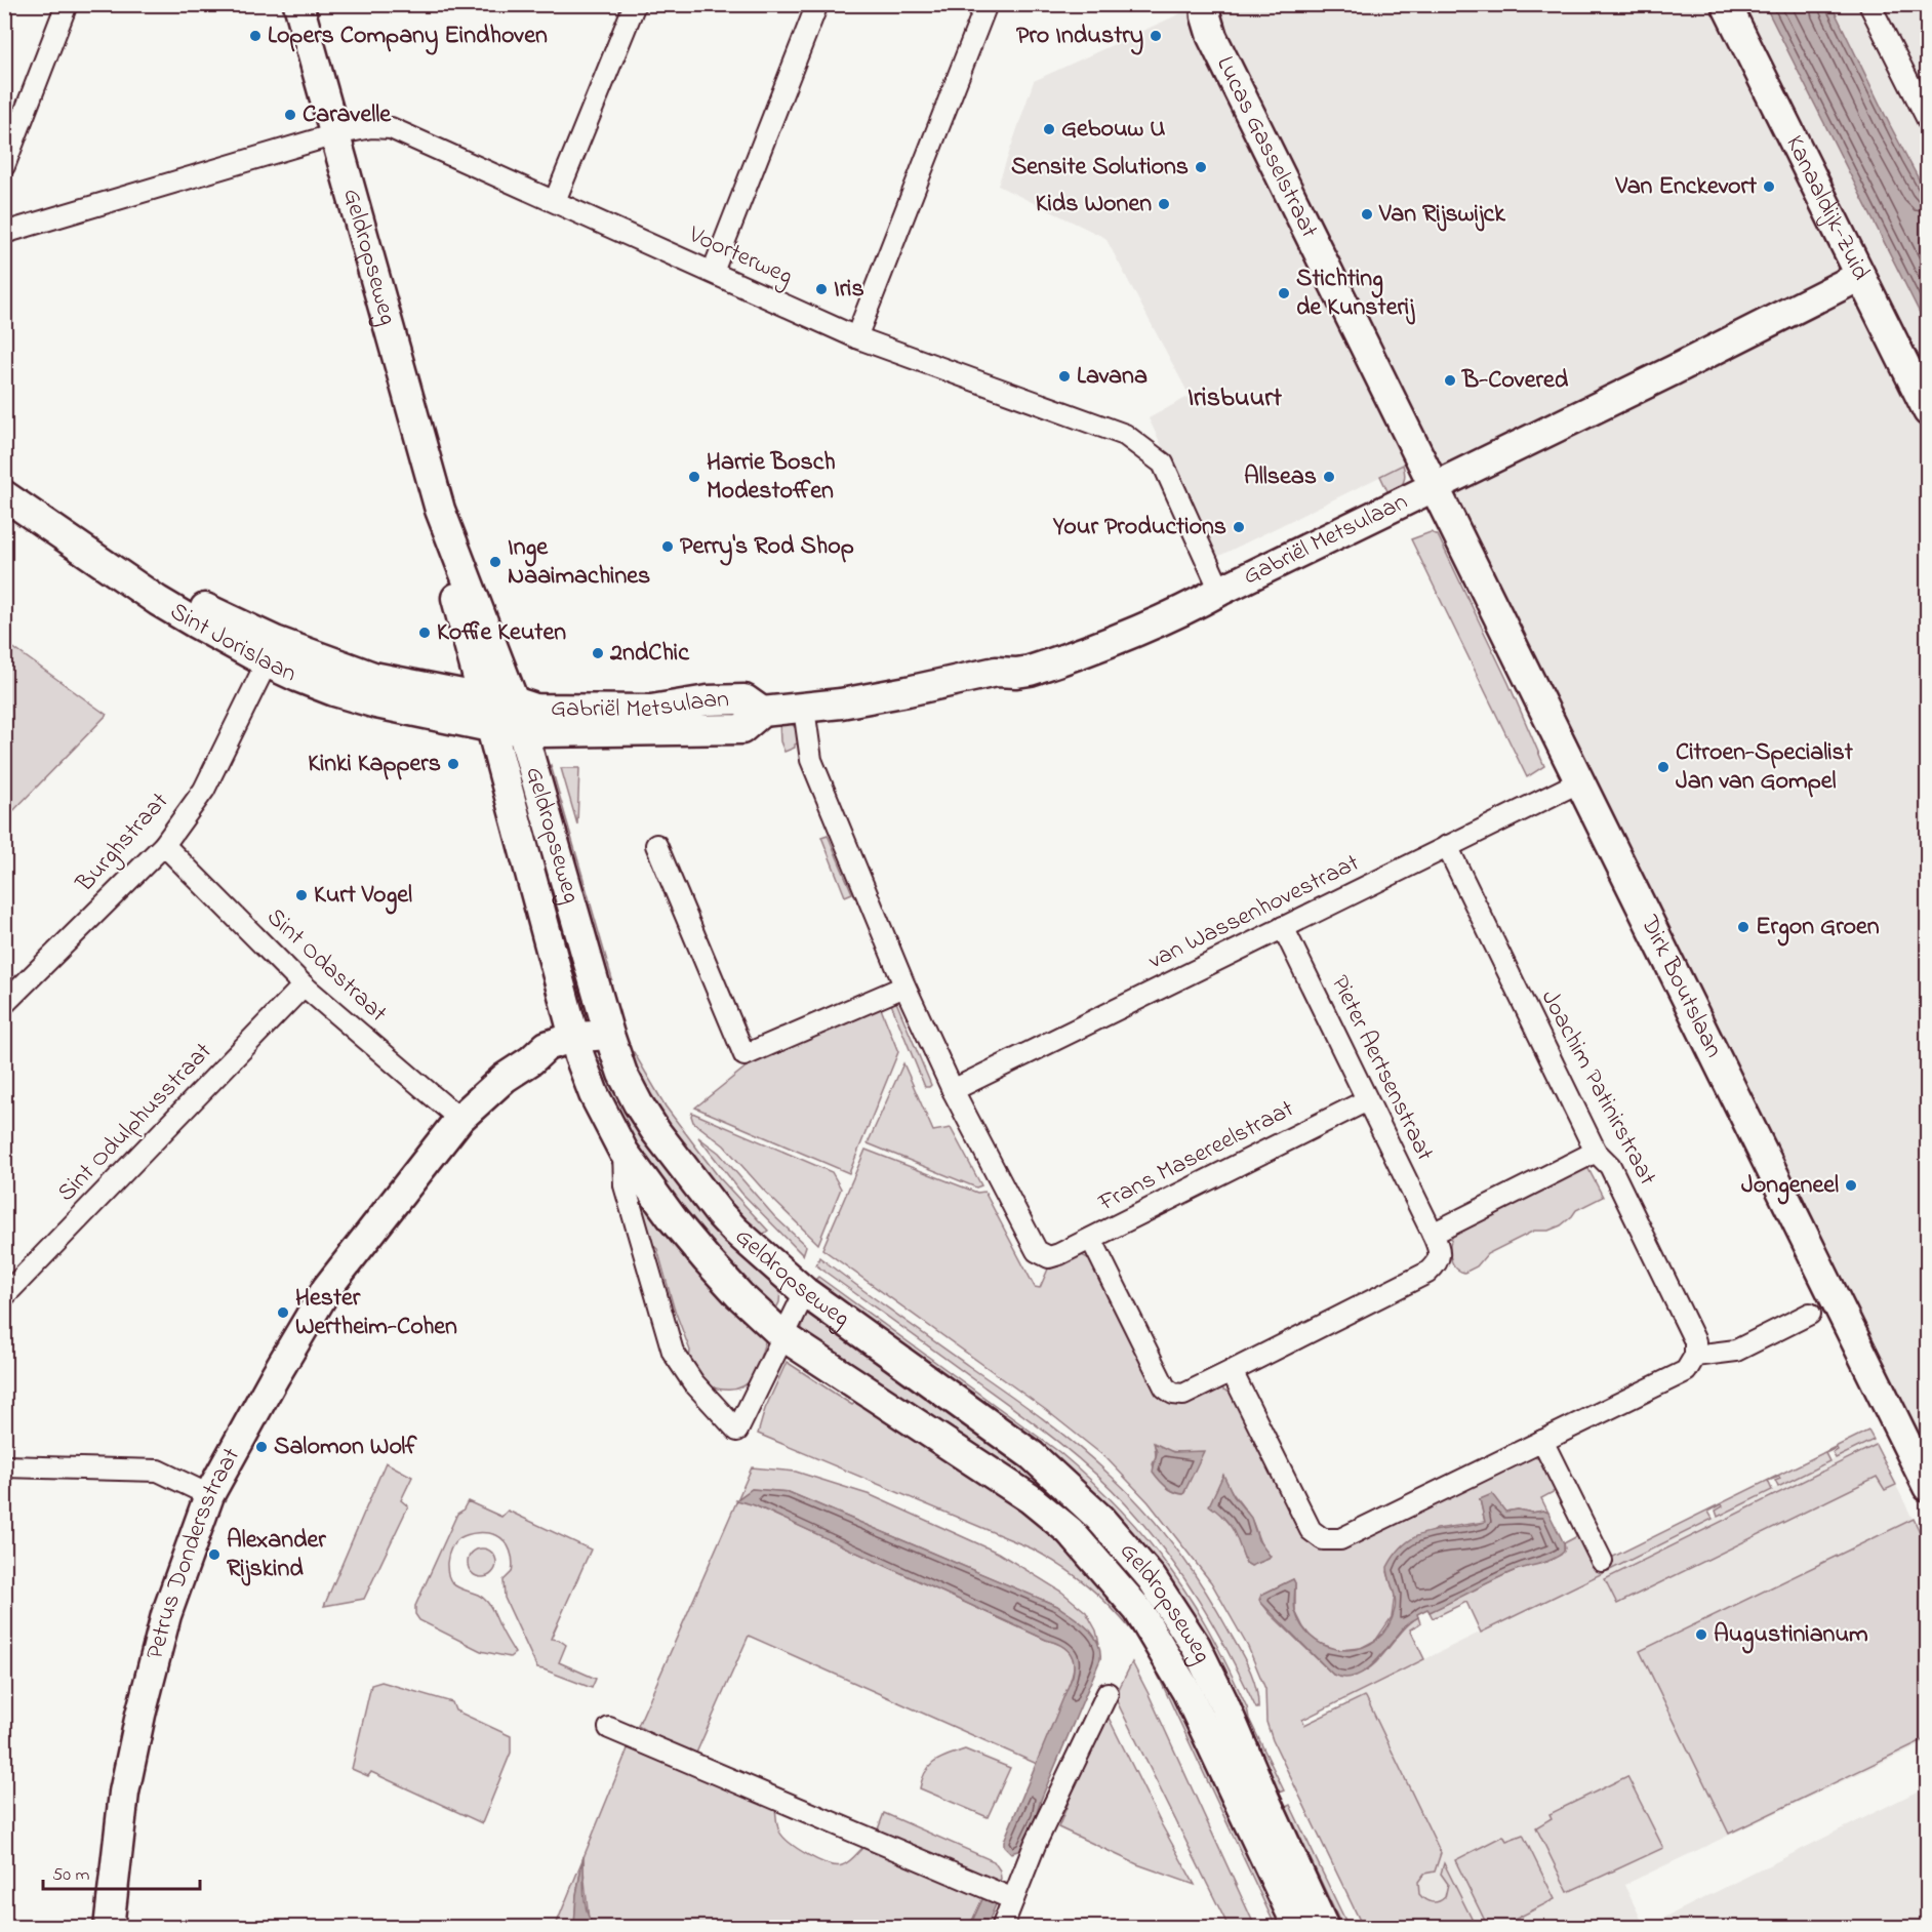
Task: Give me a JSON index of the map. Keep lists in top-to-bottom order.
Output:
{
  "streets": {
    "street": [
      "Lucas Gasselstraat",
      "Kanaaldijk-Zuid",
      "Voorterweg",
      "Geldropseweg",
      "Gabriël Metsulaan",
      "Sint Jorislaan",
      "Burghstraat",
      "van Wassenhovestraat",
      "Sint Odastraat",
      "Dirk Boutslaan",
      "Pieter Aertsenstraat",
      "Joachim Patinirstraat",
      "Sint Odulphusstraat",
      "Frans Masereelstraat",
      "Petrus Dondersstraat"
    ]
  },
  "crossings": [
    ["Lucas Gasselstraat", "Gabriël Metsulaan"],
    ["Lucas Gasselstraat", "Dirk Boutslaan"],
    ["Kanaaldijk-Zuid", "Gabriël Metsulaan"],
    ["Voorterweg", "Geldropseweg"],
    ["Voorterweg", "Gabriël Metsulaan"],
    ["Geldropseweg", "Gabriël Metsulaan"],
    ["Geldropseweg", "Sint Jorislaan"],
    ["Geldropseweg", "Petrus Dondersstraat"],
    ["Gabriël Metsulaan", "Sint Jorislaan"],
    ["Gabriël Metsulaan", "Dirk Boutslaan"],
    ["Sint Jorislaan", "Burghstraat"],
    ["Burghstraat", "Sint Odastraat"],
    ["van Wassenhovestraat", "Dirk Boutslaan"],
    ["van Wassenhovestraat", "Pieter Aertsenstraat"],
    ["van Wassenhovestraat", "Joachim Patinirstraat"],
    ["van Wassenhovestraat", "Frans Masereelstraat"],
    ["Sint Odastraat", "Sint Odulphusstraat"],
    ["Sint Odastraat", "Petrus Dondersstraat"],
    ["Pieter Aertsenstraat", "Frans Masereelstraat"]
  ],
  "districts": ["Irisbuurt"],
  "places": [
    "Lopers Company Eindhoven",
    "Pro Industry",
    "Caravelle",
    "Gebouw U",
    "Sensite Solutions",
    "Van Enckevort",
    "Kids Wonen",
    "Van Rijswijck",
    "Iris",
    "Stichting de Kunsterij",
    "Lavana",
    "B-Covered",
    "Harrie Bosch Modestoffen",
    "Allseas",
    "Your Productions",
    "Perry's Rod Shop",
    "Inge Naaimachines",
    "Koffie Keuten",
    "2ndChic",
    "Kinki Kappers",
    "Citroen-Specialist Jan van Gompel",
    "Kurt Vogel",
    "Ergon Groen",
    "Jongeneel",
    "Hester Wertheim-Cohen",
    "Salomon Wolf",
    "Alexander Rijskind",
    "Augustinianum"
  ],
  "scale_bar": "50 m"
}
